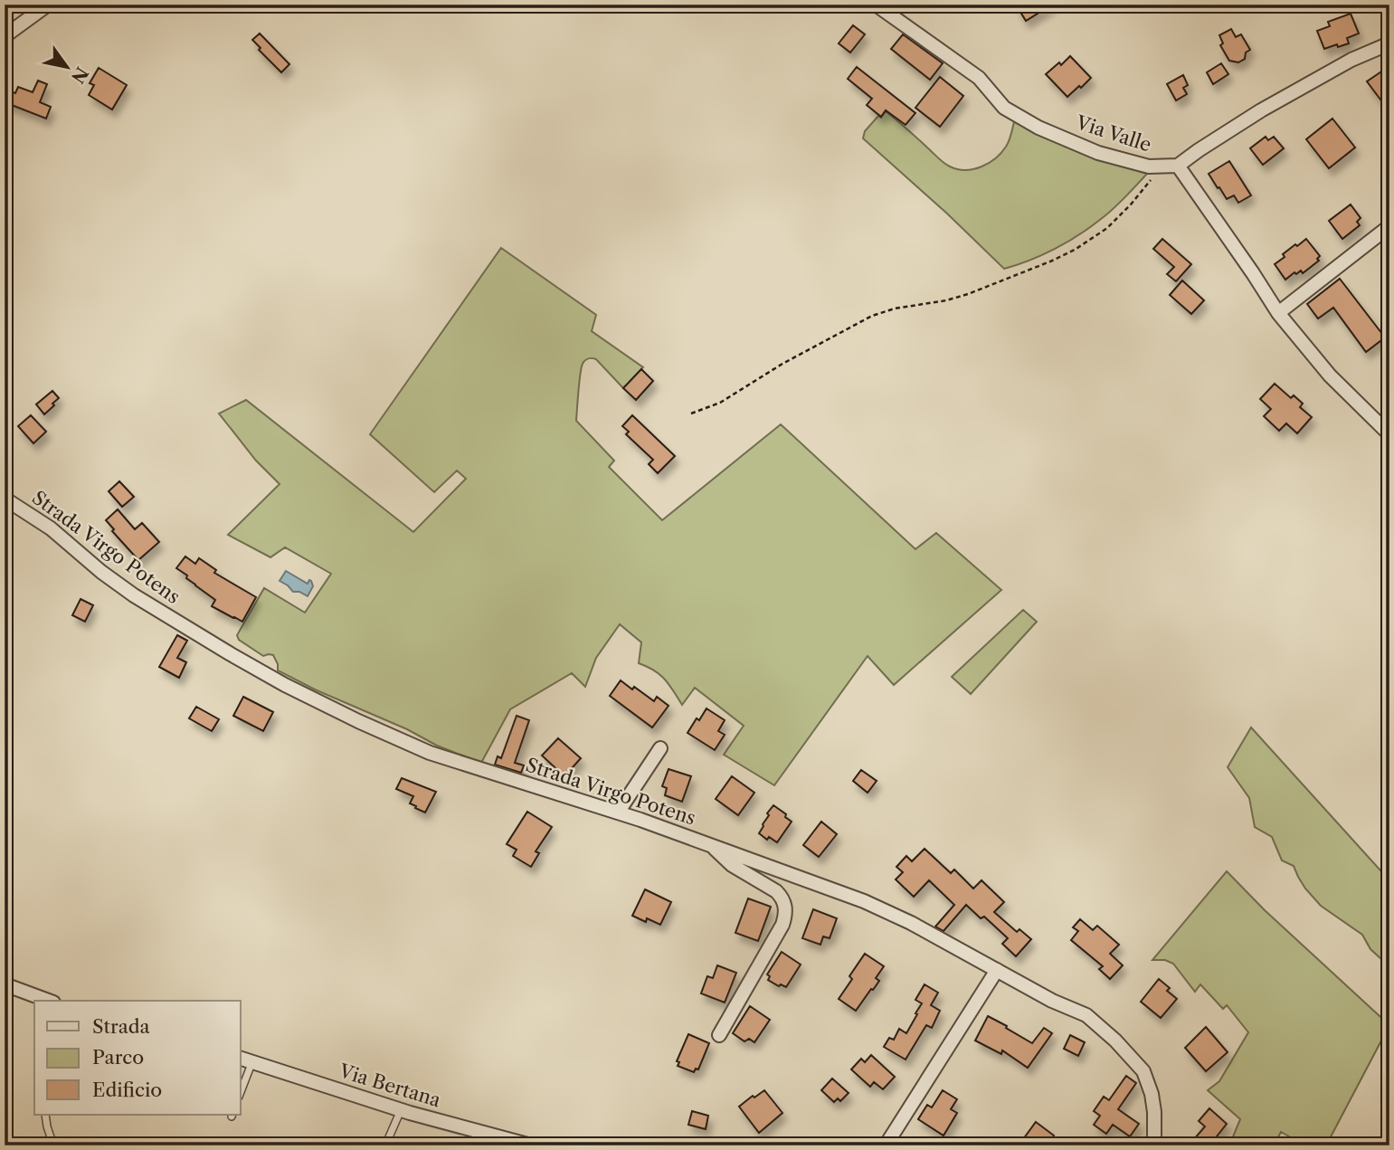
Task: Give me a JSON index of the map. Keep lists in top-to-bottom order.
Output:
{
  "streets": {
    "street": ["Via Valle", "Strada Virgo Potens", "Via Bertana"]
  },
  "legend": ["Strada", "Parco", "Edificio"],
  "north": "bottom right"
}
